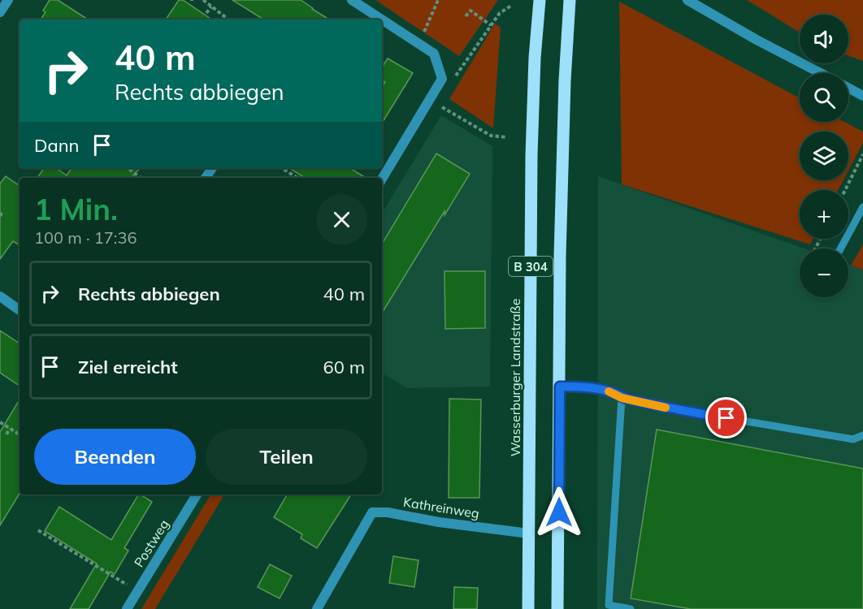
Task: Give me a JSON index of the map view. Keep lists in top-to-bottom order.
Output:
{
  "streets": {
    "main road": ["B 304", "Wasserburger Landstraße"],
    "street": ["Kathreinweg", "Postweg"]
  },
  "crossings": [
    ["Wasserburger Landstraße", "Kathreinweg"]
  ],
  "page": {
    "map_buttons": ["+", "−"],
    "turn": ["40 m", "Rechts abbiegen"],
    "then": "Dann",
    "heading": ["1 Min.", "100 m · 17:36"],
    "list": [
      {
        "name": "Rechts abbiegen",
        "value": "40 m"
      },
      {
        "name": "Ziel erreicht",
        "value": "60 m"
      }
    ],
    "buttons": ["Beenden", "Teilen"]
  }
}
